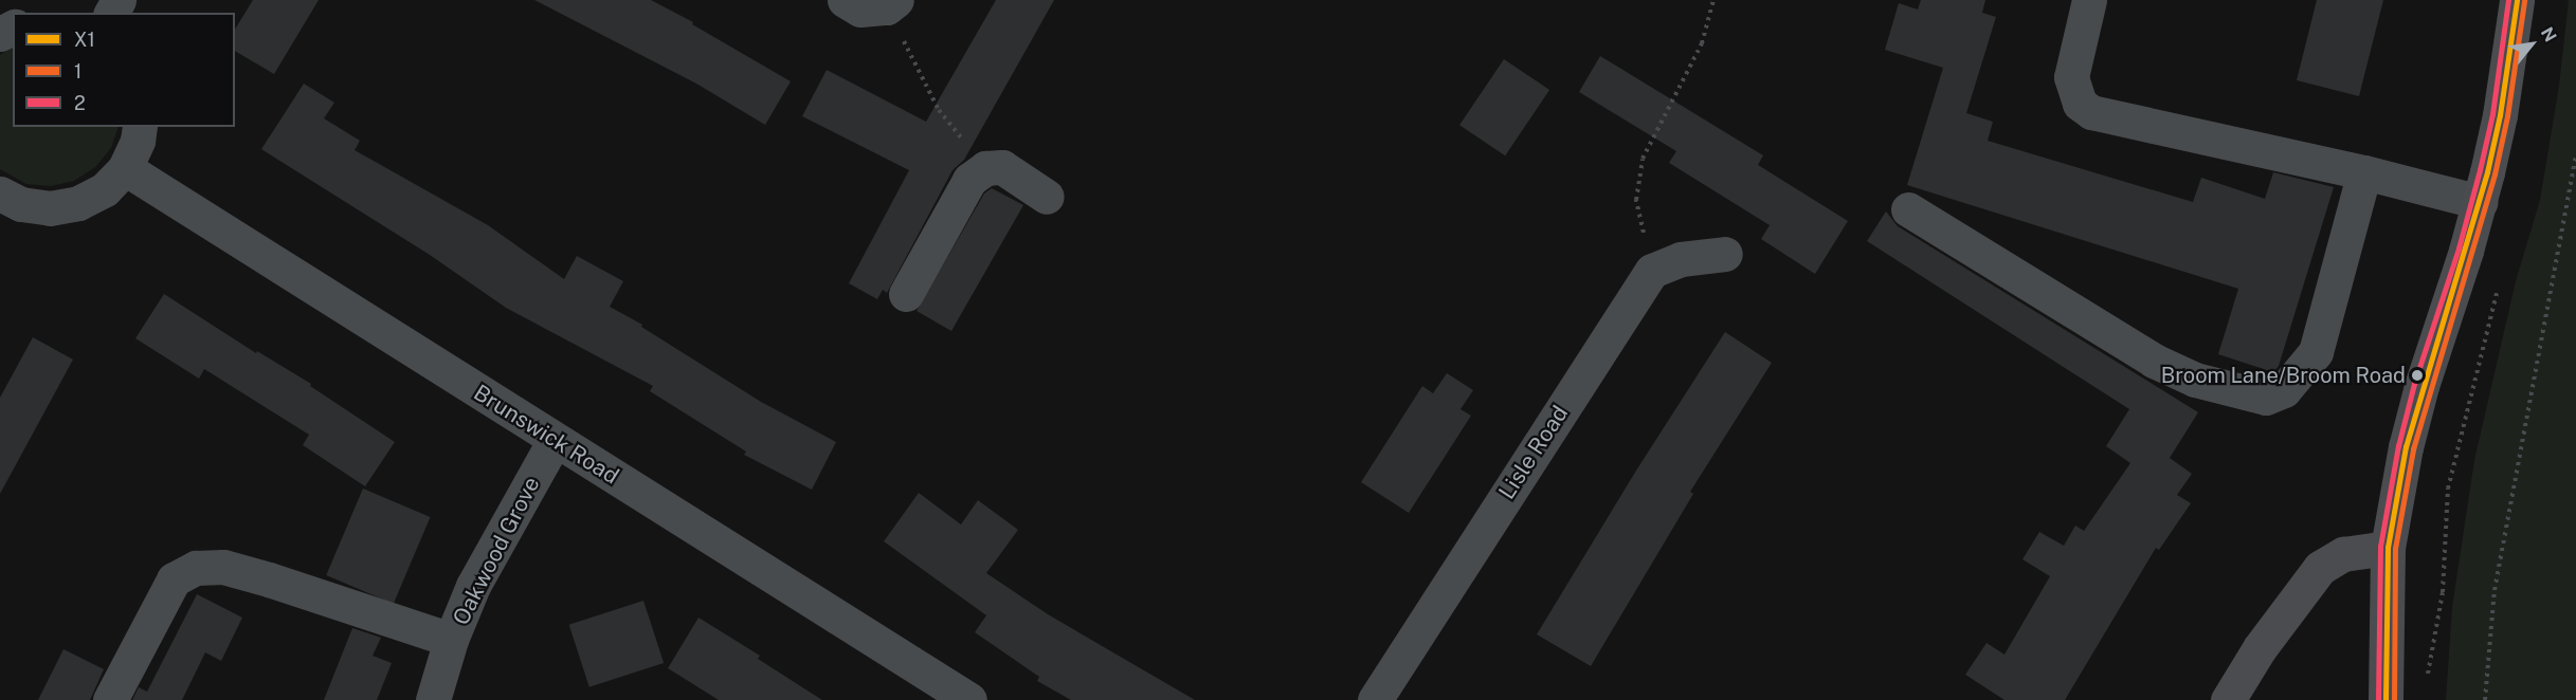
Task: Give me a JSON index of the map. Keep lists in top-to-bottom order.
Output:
{
  "streets": {
    "street": ["Brunswick Road", "Lisle Road", "Oakwood Grove"]
  },
  "crossings": [
    ["Brunswick Road", "Oakwood Grove"]
  ],
  "places": ["Broom Lane/Broom Road"],
  "lines": ["transit line X1", "transit line 2", "transit line 1"],
  "legend": ["X1", "1", "2"],
  "north": "top right"
}
